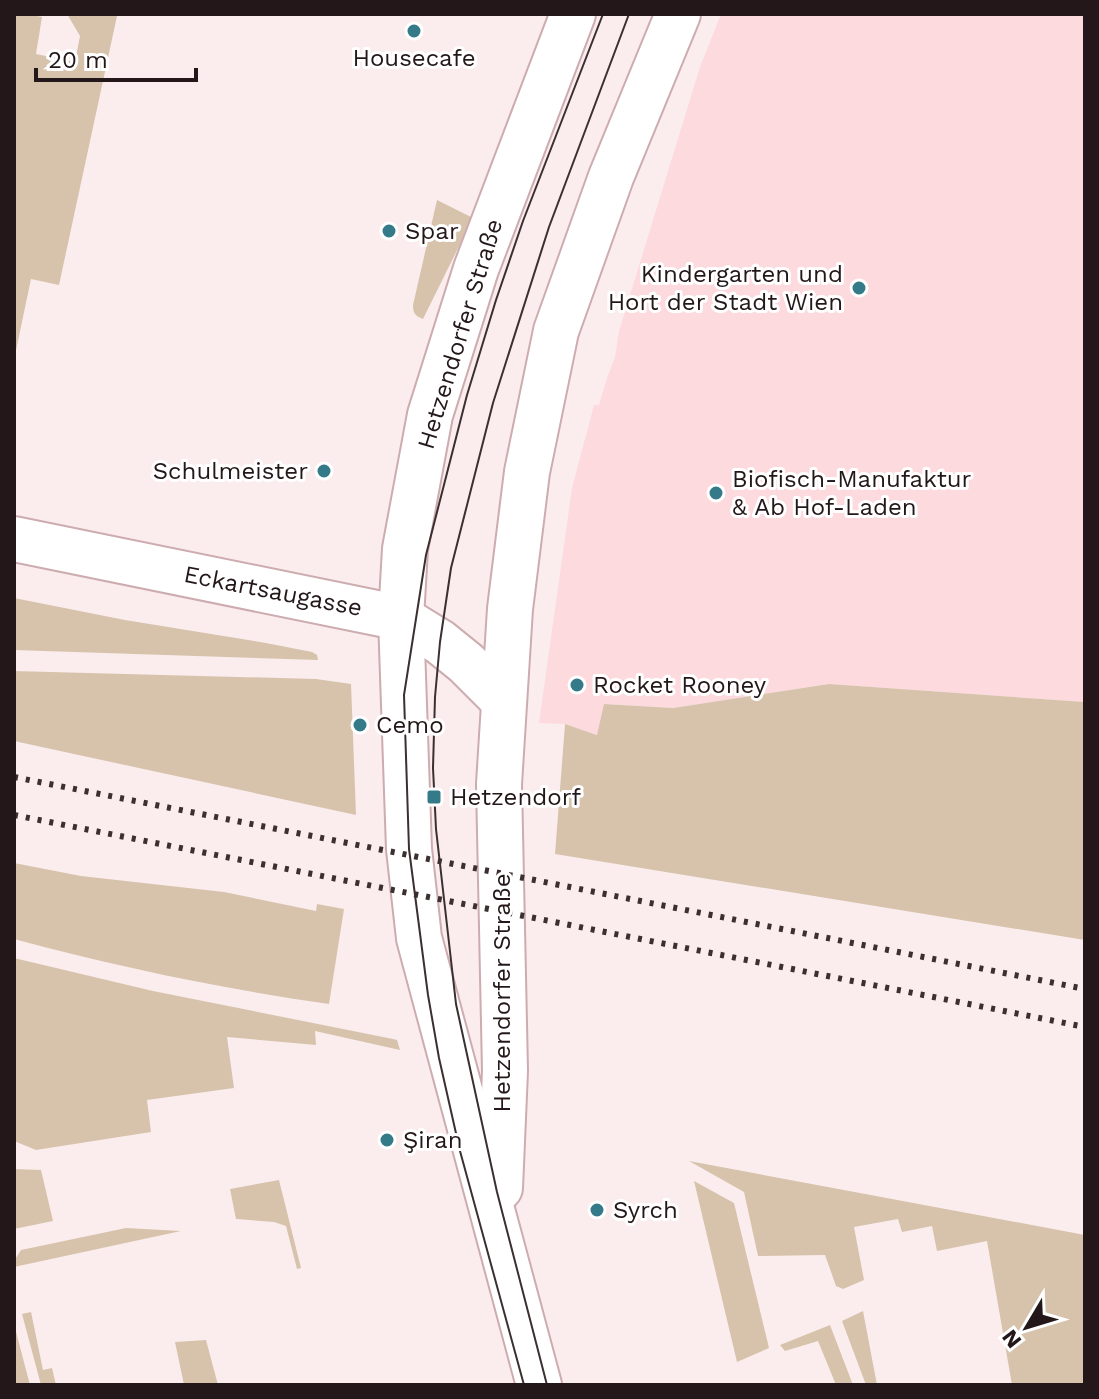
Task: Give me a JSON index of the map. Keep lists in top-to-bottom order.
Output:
{
  "streets": {
    "main road": ["Hetzendorfer Straße", "Eckartsaugasse"]
  },
  "crossings": [
    ["Hetzendorfer Straße", "Eckartsaugasse"]
  ],
  "places": {
    "other": [
      "Housecafe",
      "Spar",
      "Kindergarten und Hort der Stadt Wien",
      "Schulmeister",
      "Biofisch-Manufaktur & Ab Hof-Laden",
      "Rocket Rooney",
      "Cemo",
      "Şiran",
      "Syrch"
    ],
    "transit": ["Hetzendorf"]
  },
  "scale_bar": "20 m",
  "north": "bottom left"
}
